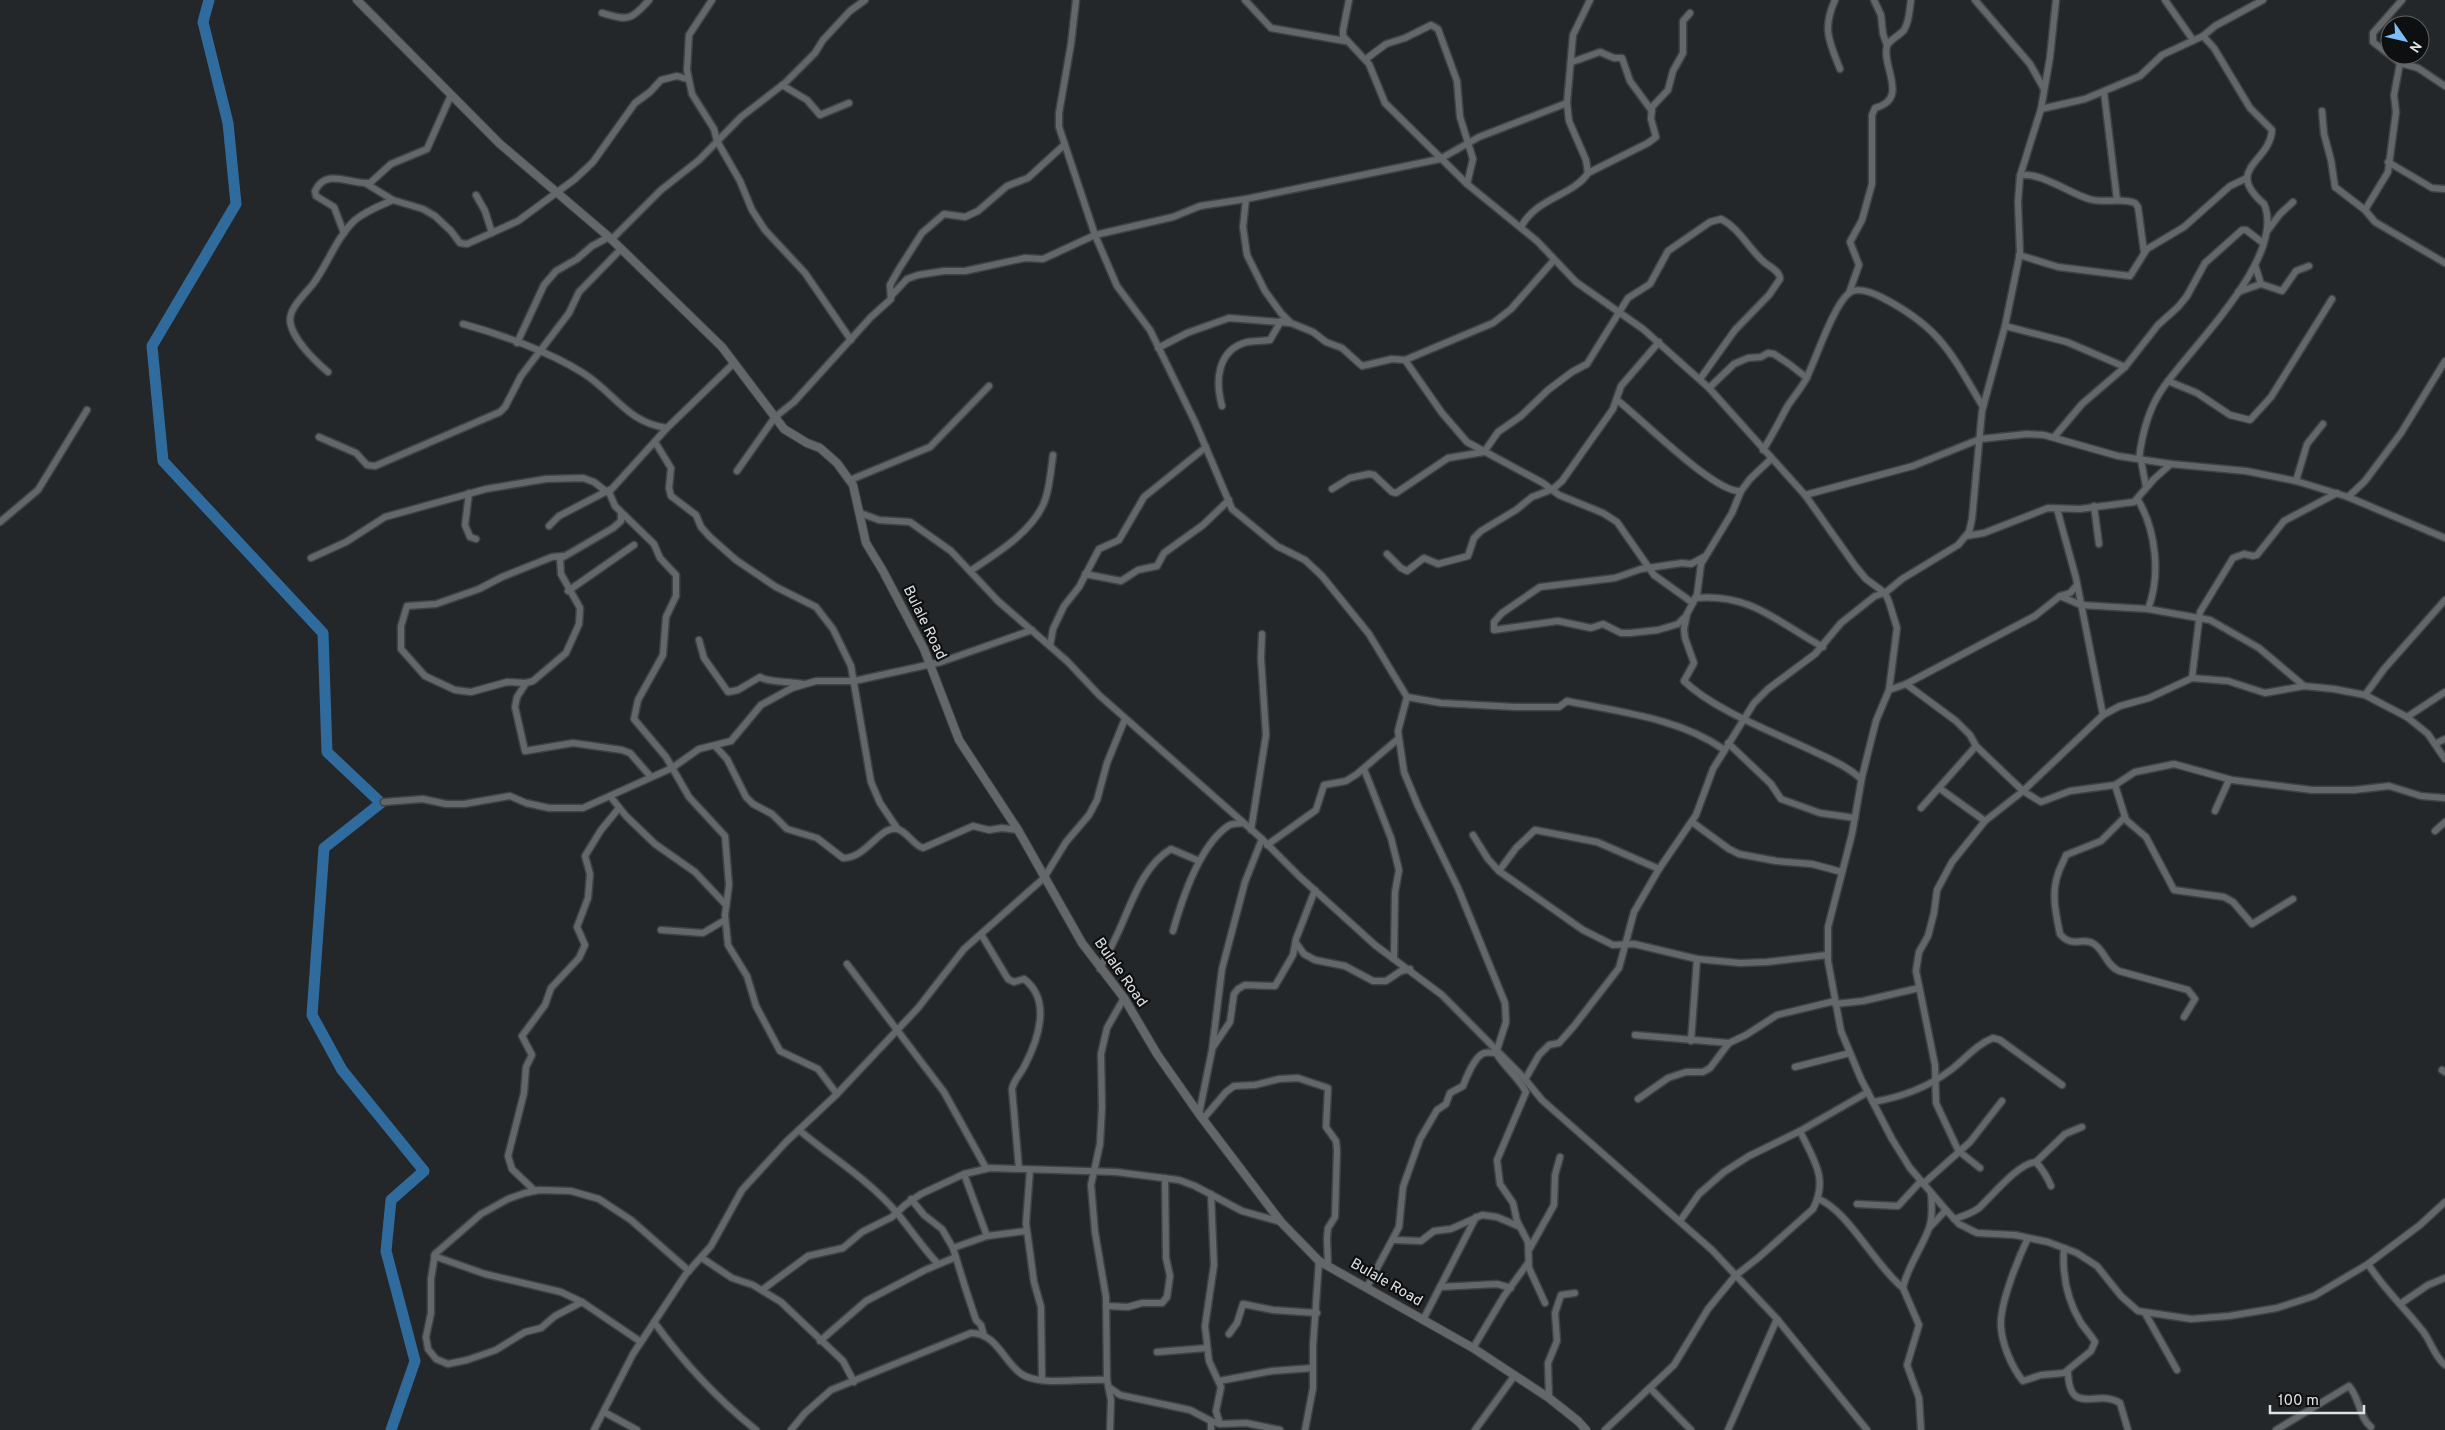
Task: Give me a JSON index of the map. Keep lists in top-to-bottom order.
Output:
{
  "streets": {
    "street": ["Bulale Road"]
  },
  "scale_bar": "100 m",
  "north": "bottom right"
}
